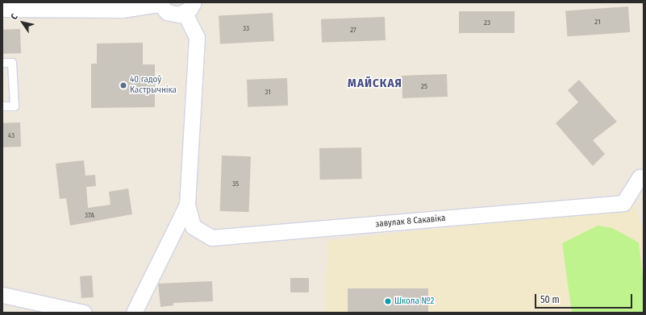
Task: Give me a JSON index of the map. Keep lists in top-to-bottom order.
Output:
{
  "streets": {
    "street": ["завулак 8 Сакавіка"]
  },
  "districts": ["МАЙСКАЯ"],
  "places": ["40 гадоў Кастрычніка", "Школа №2"],
  "house_numbers": [
    "21",
    "23",
    "33",
    "27",
    "25",
    "31",
    "43",
    "35",
    "37А"
  ],
  "scale_bar": "50 m",
  "north": "top left"
}
